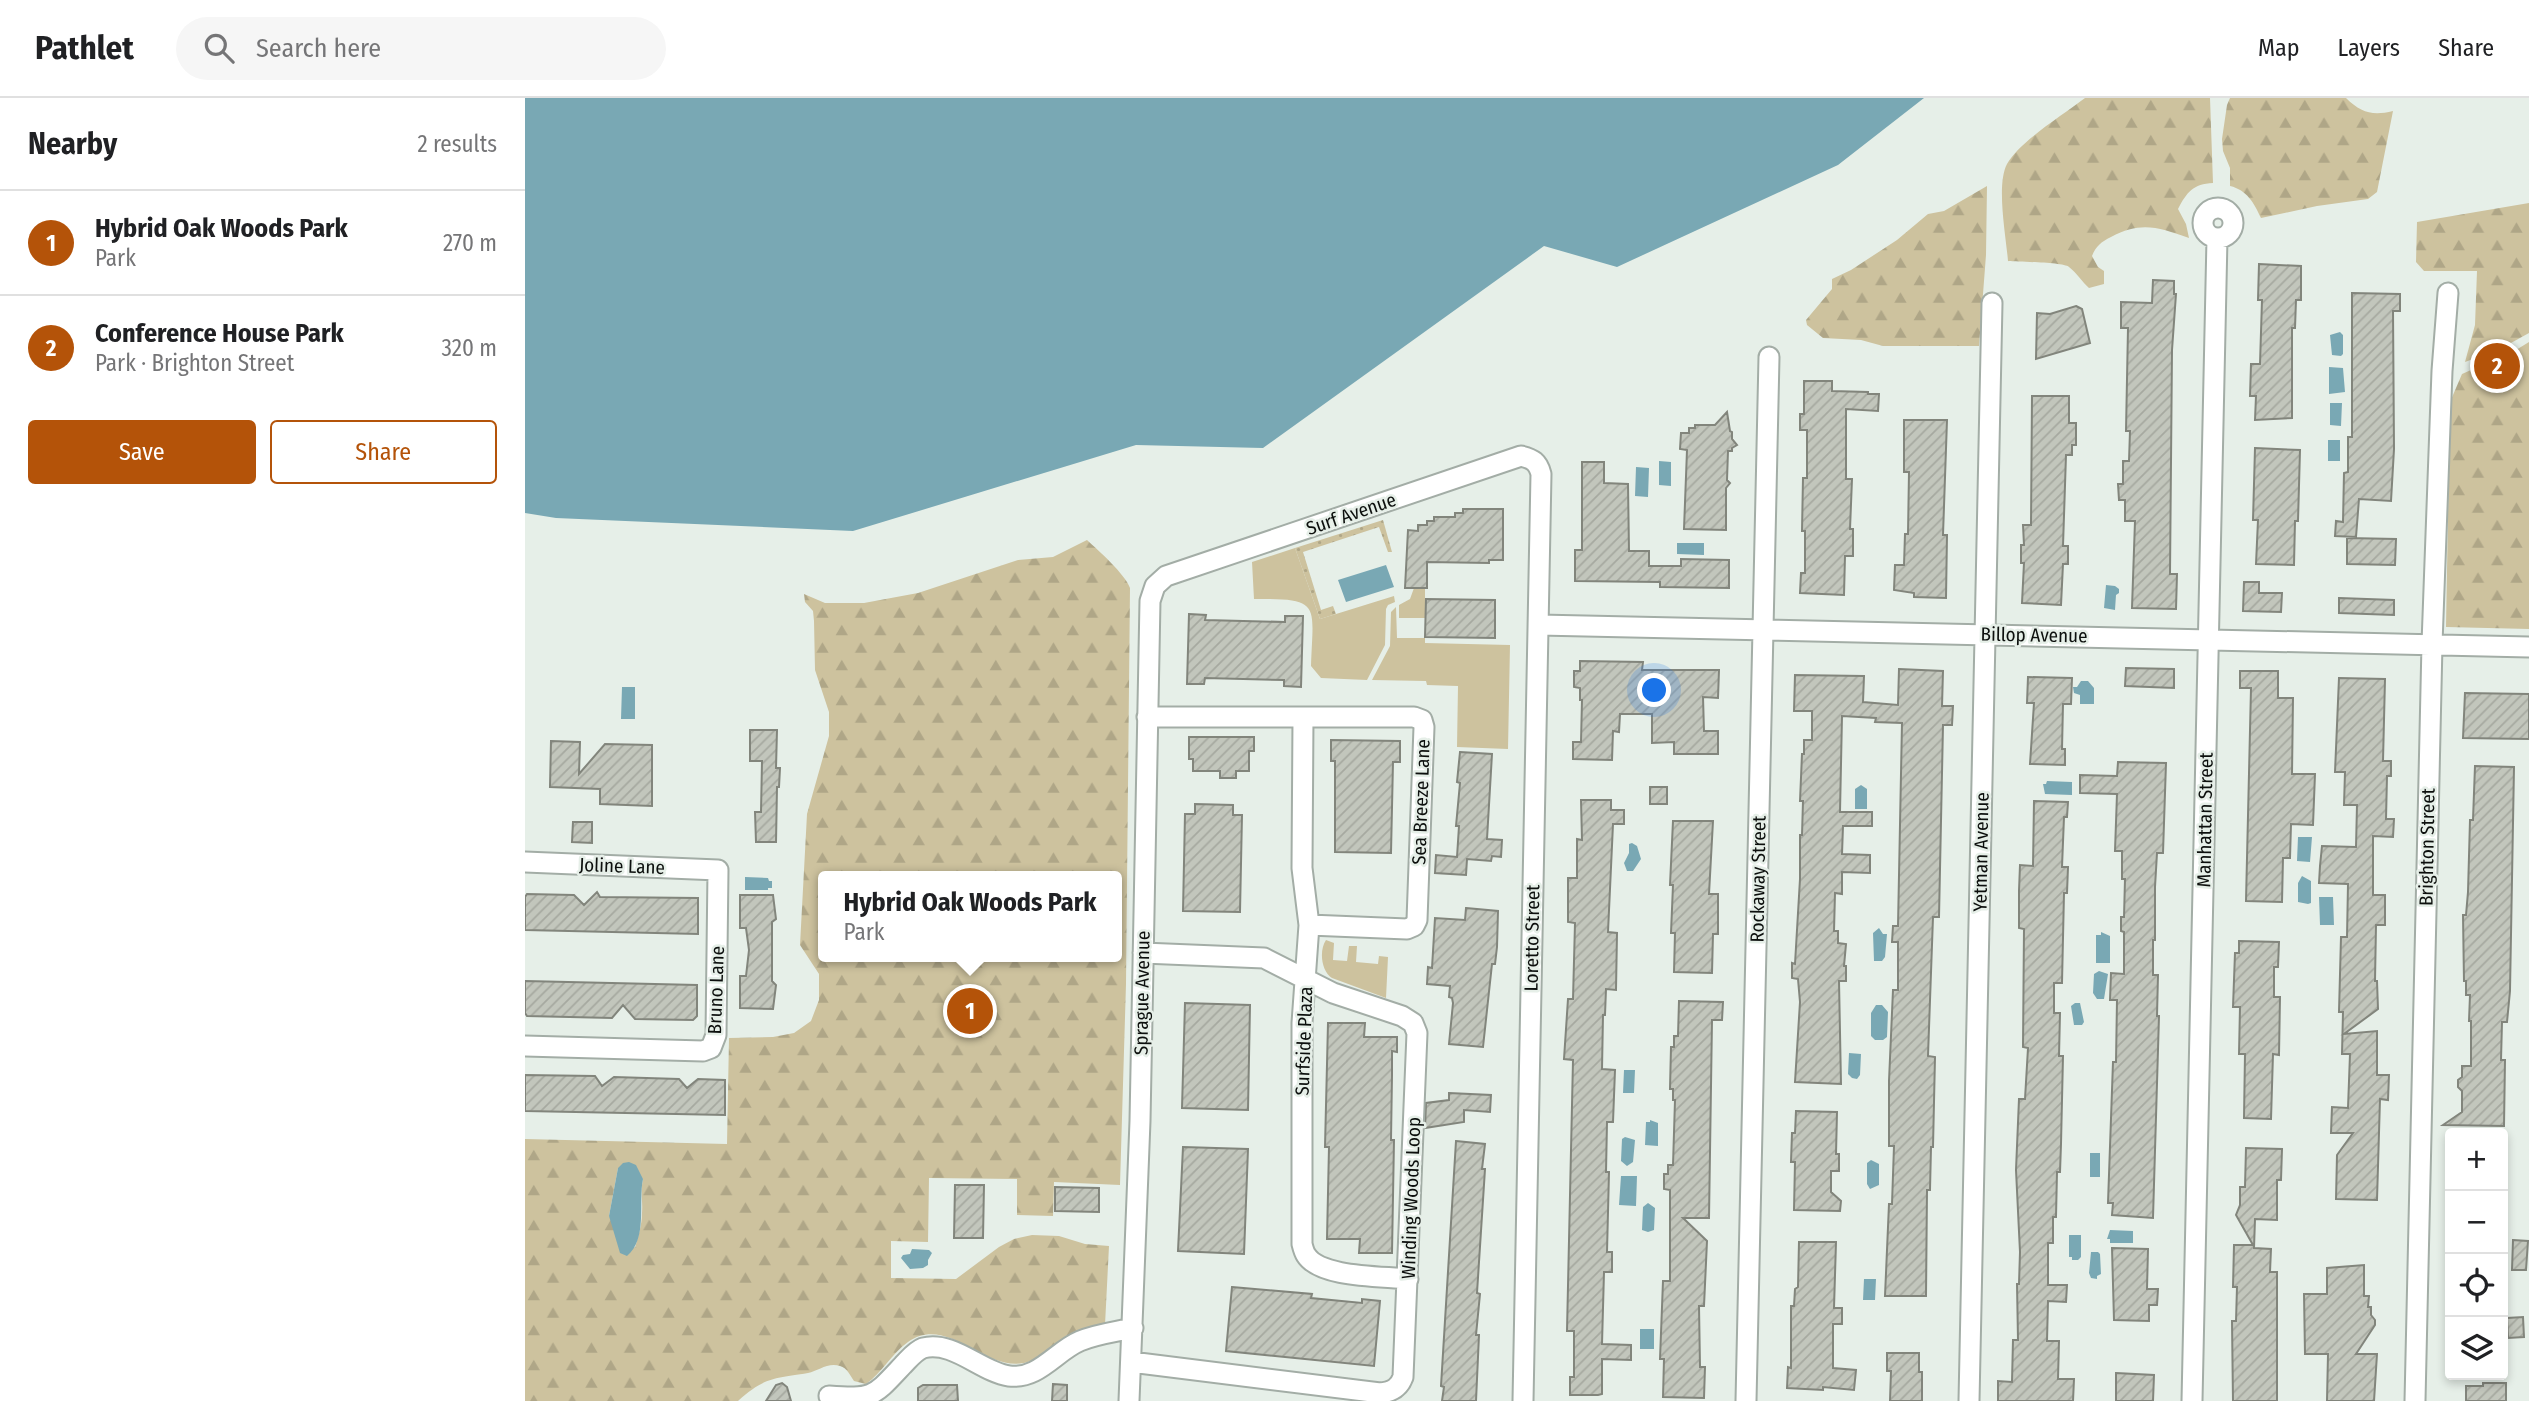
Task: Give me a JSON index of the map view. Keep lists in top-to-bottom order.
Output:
{
  "streets": {
    "street": [
      "Surf Avenue",
      "Billop Avenue",
      "Sea Breeze Lane",
      "Manhattan Street",
      "Brighton Street",
      "Yetman Avenue",
      "Joline Lane",
      "Rockaway Street",
      "Loretto Street",
      "Bruno Lane",
      "Sprague Avenue",
      "Surfside Plaza",
      "Winding Woods Loop"
    ]
  },
  "crossings": [
    ["Surf Avenue", "Loretto Street"],
    ["Surf Avenue", "Sprague Avenue"],
    ["Billop Avenue", "Manhattan Street"],
    ["Billop Avenue", "Brighton Street"],
    ["Billop Avenue", "Yetman Avenue"],
    ["Billop Avenue", "Rockaway Street"],
    ["Billop Avenue", "Loretto Street"],
    ["Sea Breeze Lane", "Sprague Avenue"],
    ["Sea Breeze Lane", "Surfside Plaza"],
    ["Joline Lane", "Bruno Lane"],
    ["Sprague Avenue", "Winding Woods Loop"],
    ["Surfside Plaza", "Winding Woods Loop"]
  ],
  "page": {
    "header": "Pathlet",
    "search": "Search here",
    "nav": ["Map", "Layers", "Share"],
    "heading": ["Nearby", "2 results"],
    "list": [
      {
        "mark": "1",
        "name": "Hybrid Oak Woods Park",
        "note": "Park",
        "value": "270 m"
      },
      {
        "mark": "2",
        "name": "Conference House Park",
        "note": "Park · Brighton Street",
        "value": "320 m"
      }
    ],
    "pins": ["2", "1"],
    "buttons": ["Save", "Share"],
    "popup": ["Hybrid Oak Woods Park", "Park"],
    "map_buttons": ["+", "−"]
  }
}
